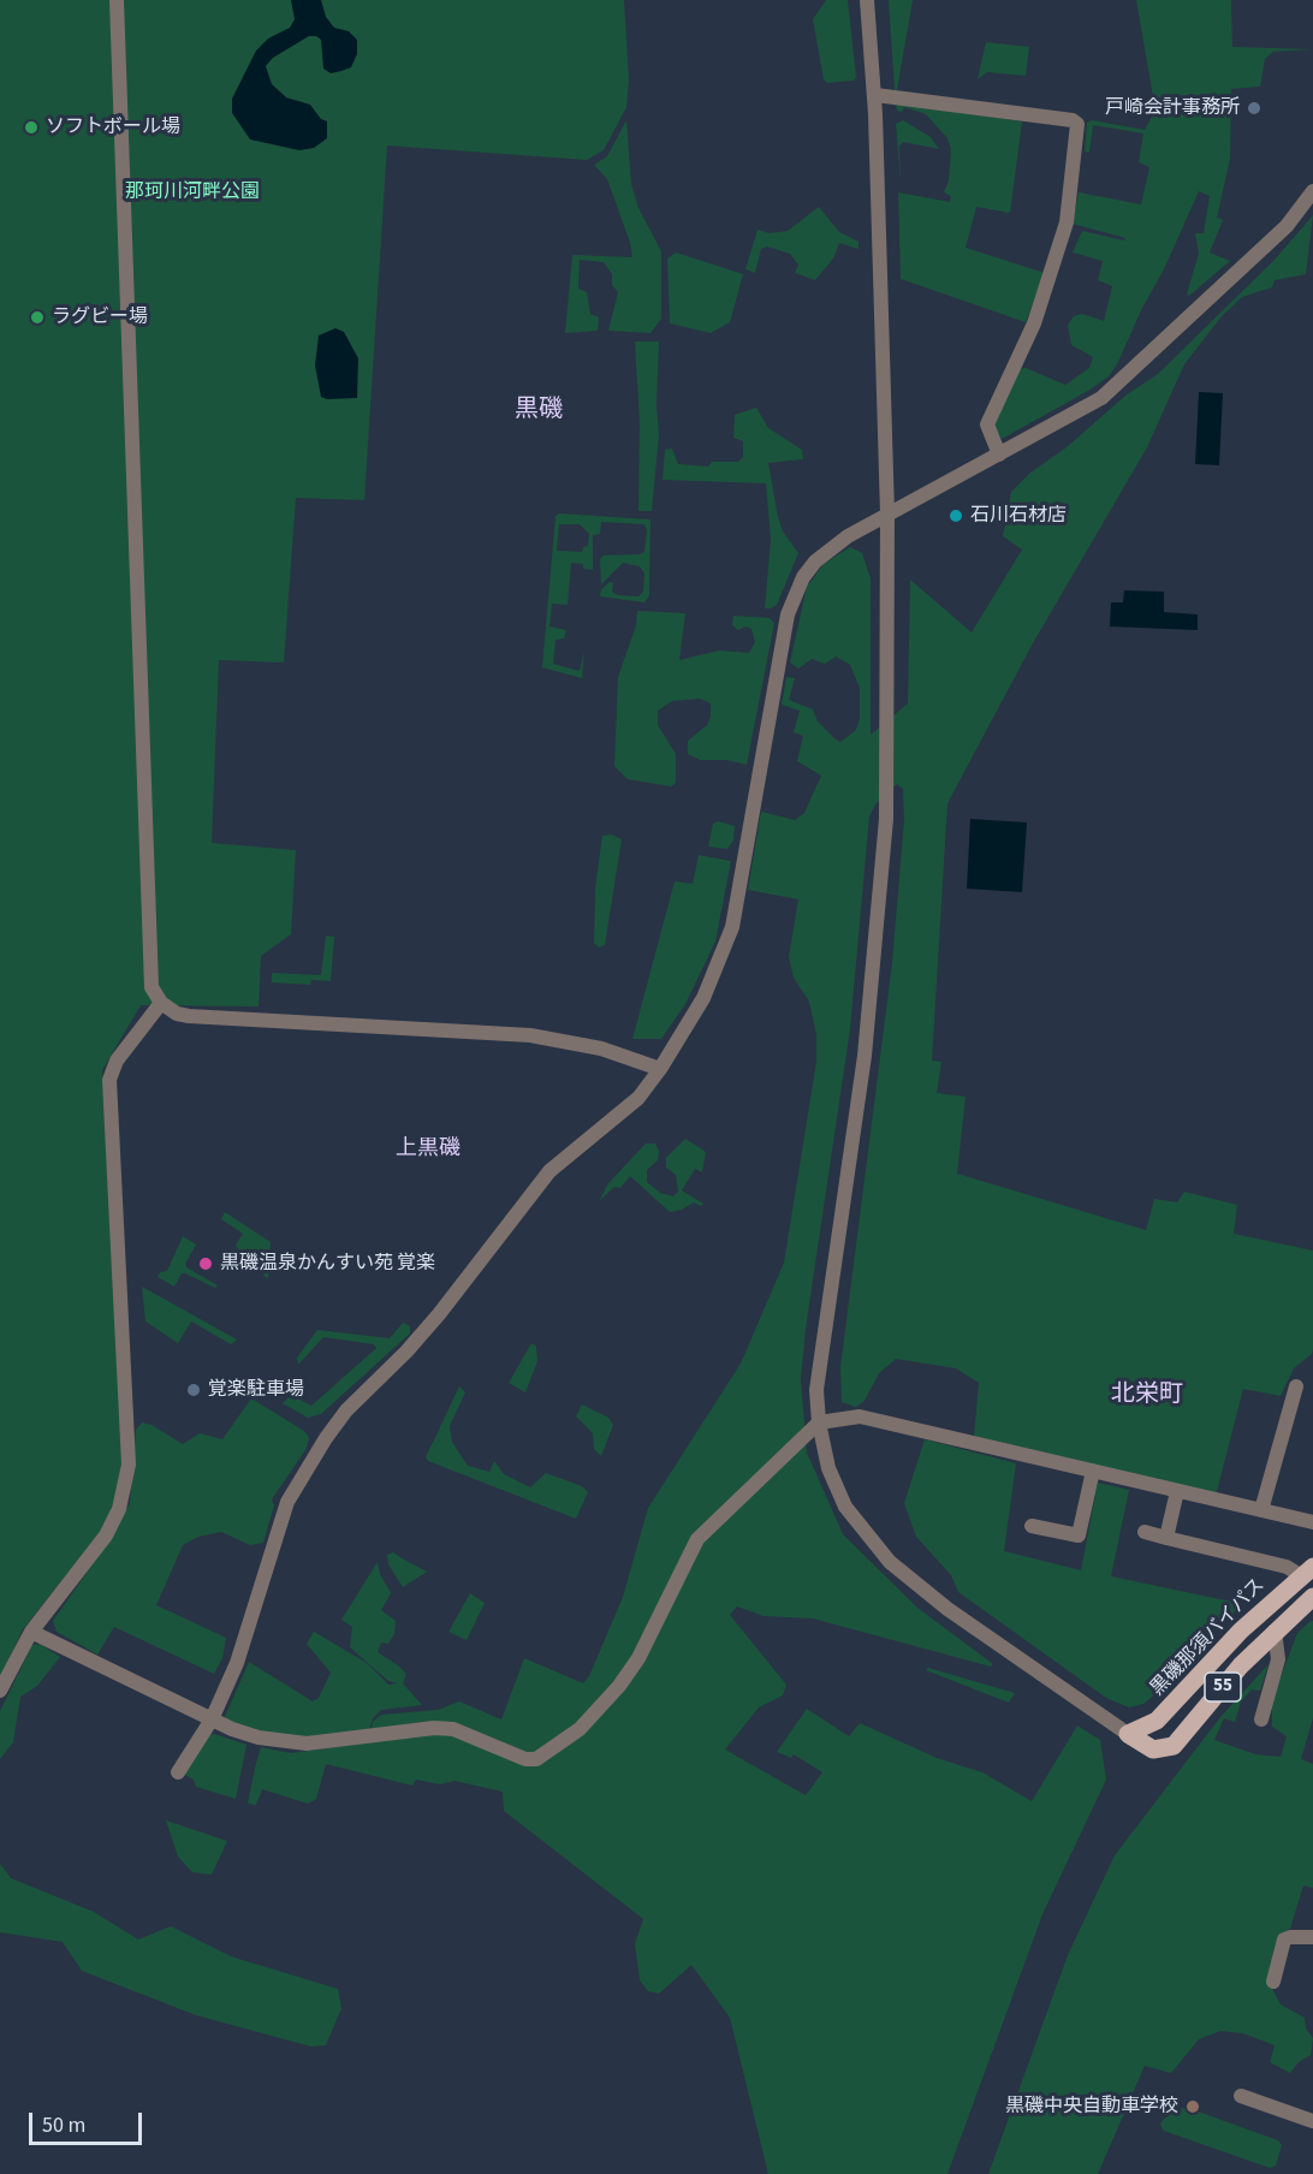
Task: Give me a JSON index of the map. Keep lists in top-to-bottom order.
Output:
{
  "streets": {
    "main road": ["黒磯那須バイパス", "55"]
  },
  "crossings": [
    ["黒磯那須バイパス", "55"]
  ],
  "districts": ["黒磯", "上黒磯", "北栄町"],
  "parks": ["那珂川河畔公園"],
  "places": [
    "戸崎会計事務所",
    "ソフトボール場",
    "ラグビー場",
    "石川石材店",
    "黒磯温泉かんすい苑 覚楽",
    "覚楽駐車場",
    "黒磯中央自動車学校"
  ],
  "scale_bar": "50 m"
}
